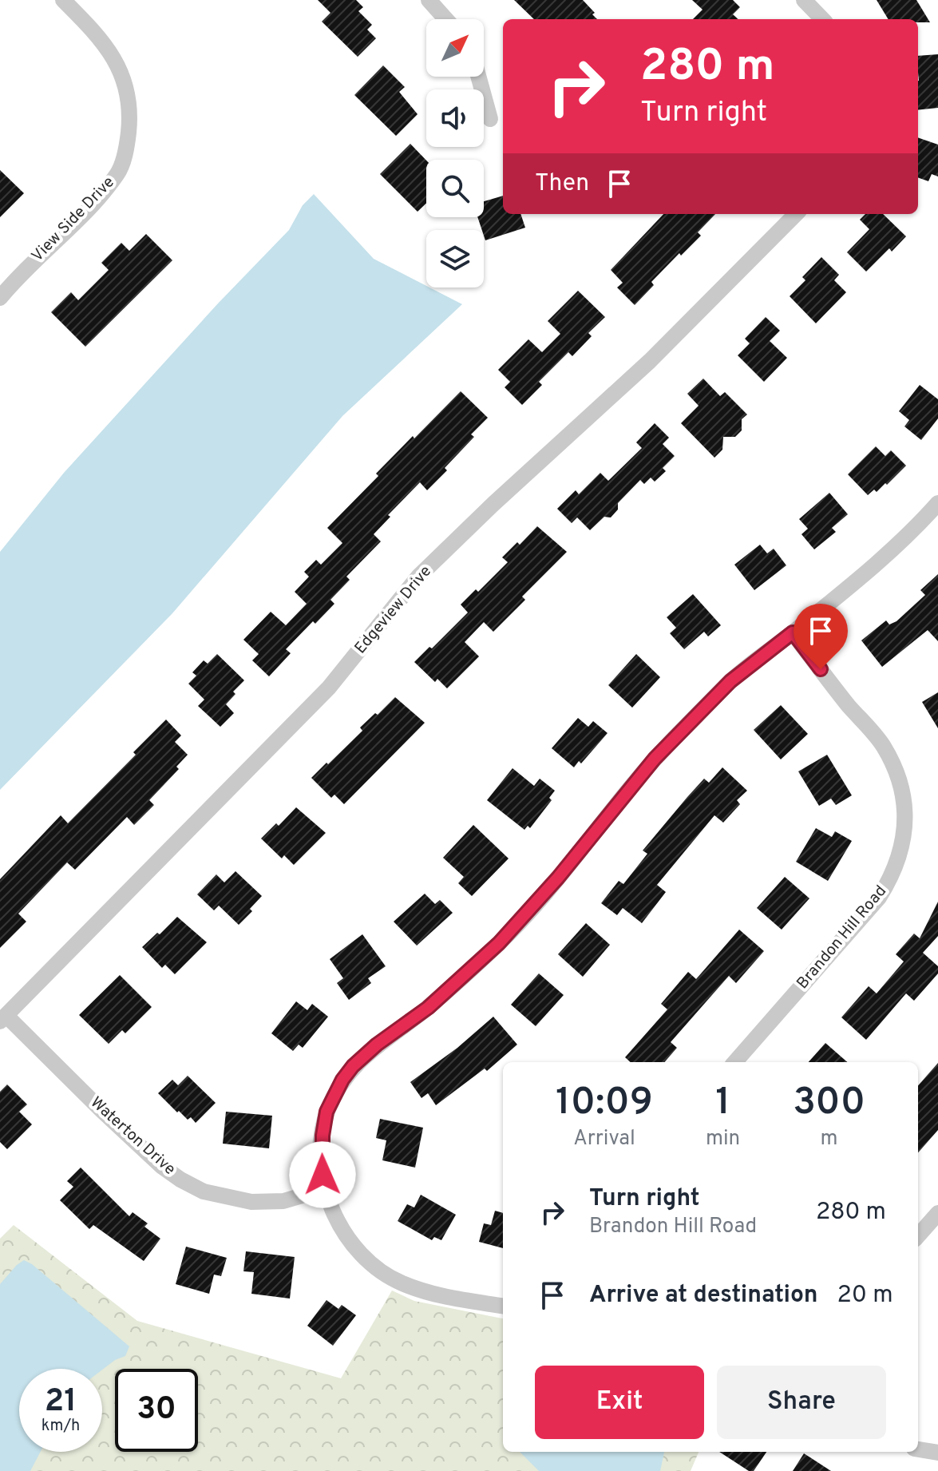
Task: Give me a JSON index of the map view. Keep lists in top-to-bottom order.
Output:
{
  "streets": {
    "street": [
      "View Side Drive",
      "Edgeview Drive",
      "Brandon Hill Road",
      "Waterton Drive"
    ]
  },
  "crossings": [
    ["Edgeview Drive", "Waterton Drive"]
  ],
  "north": "top right",
  "page": {
    "turn": ["280 m", "Turn right"],
    "then": "Then",
    "eta": [
      "10:09",
      "Arrival",
      "1",
      "min",
      "300",
      "m"
    ],
    "list": [
      {
        "name": "Turn right",
        "note": "Brandon Hill Road",
        "value": "280 m"
      },
      {
        "name": "Arrive at destination",
        "value": "20 m"
      }
    ],
    "buttons": ["Exit", "Share"],
    "speed": "21 km/h",
    "limit": "30"
  }
}
